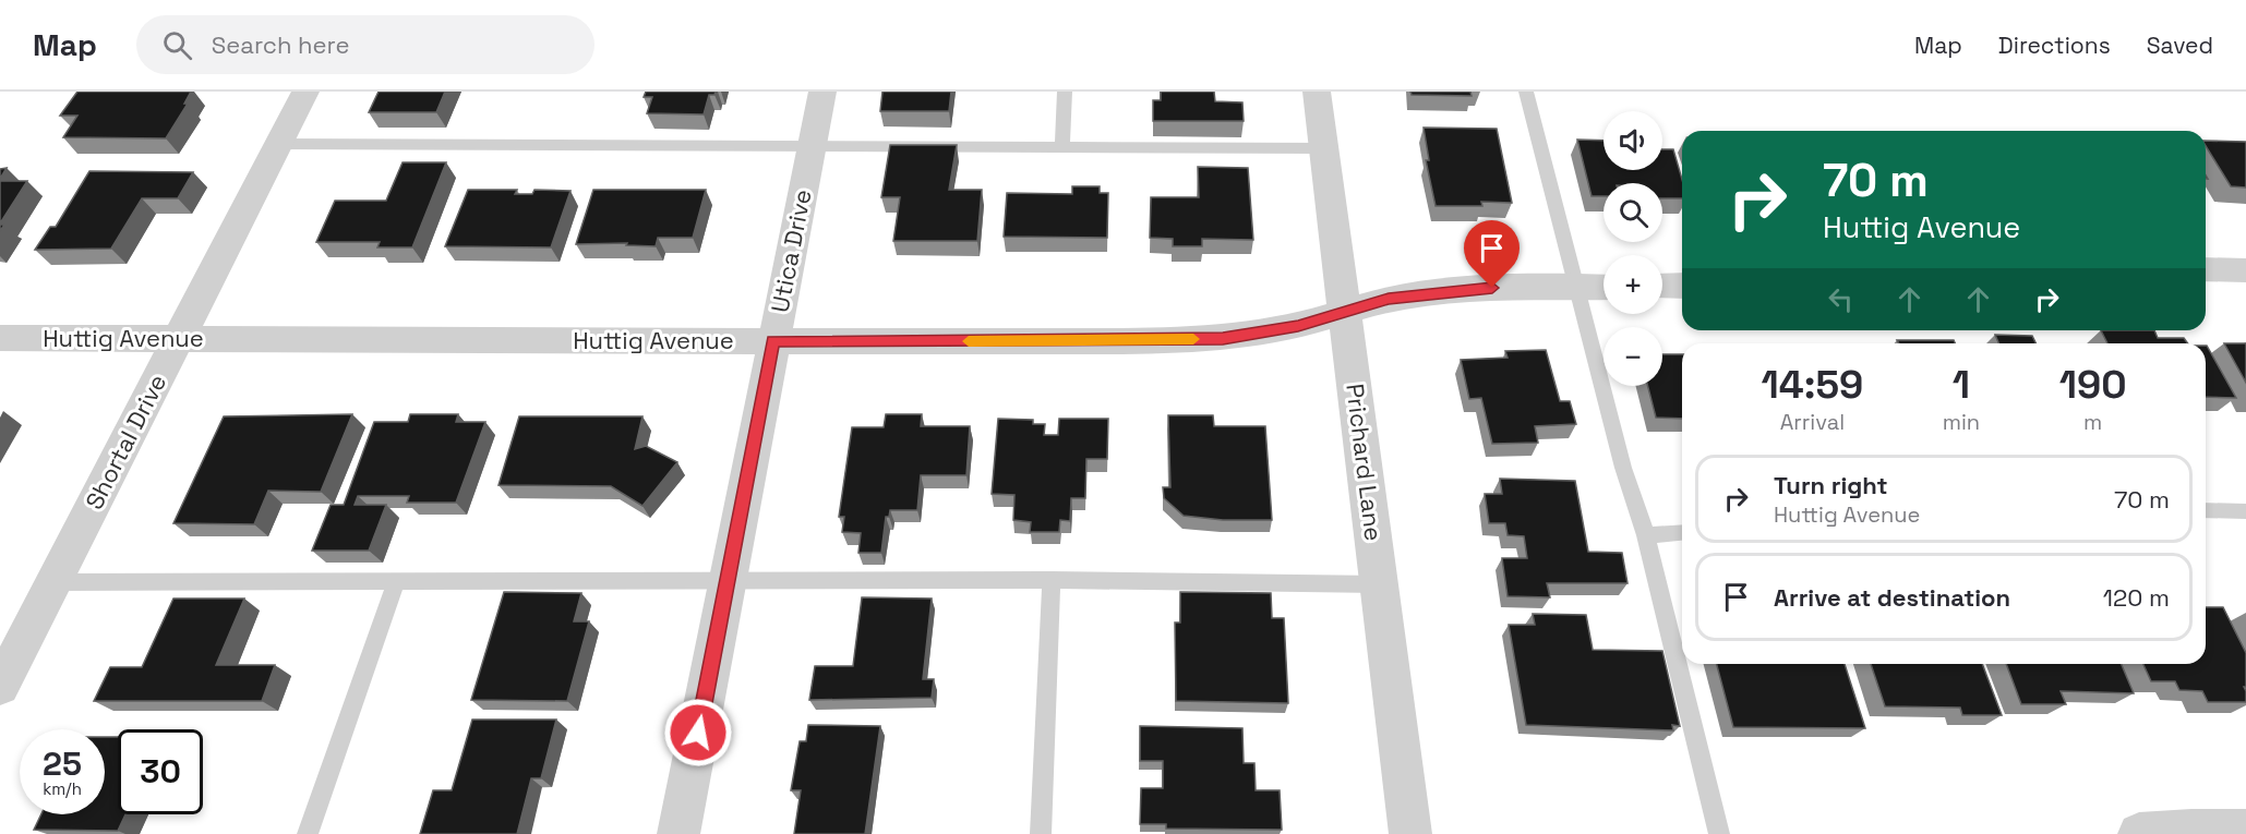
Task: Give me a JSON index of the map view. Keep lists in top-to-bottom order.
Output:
{
  "streets": {
    "street": [
      "Utica Drive",
      "Huttig Avenue",
      "Shortal Drive",
      "Prichard Lane"
    ]
  },
  "crossings": [
    ["Utica Drive", "Huttig Avenue"],
    ["Huttig Avenue", "Shortal Drive"],
    ["Huttig Avenue", "Prichard Lane"]
  ],
  "page": {
    "header": "Map",
    "search": "Search here",
    "nav": ["Map", "Directions", "Saved"],
    "map_buttons": ["+", "−"],
    "turn": ["70 m", "Huttig Avenue"],
    "eta": [
      "14:59",
      "Arrival",
      "1",
      "min",
      "190",
      "m"
    ],
    "list": [
      {
        "name": "Turn right",
        "note": "Huttig Avenue",
        "value": "70 m"
      },
      {
        "name": "Arrive at destination",
        "value": "120 m"
      }
    ],
    "speed": "25 km/h",
    "limit": "30"
  }
}
